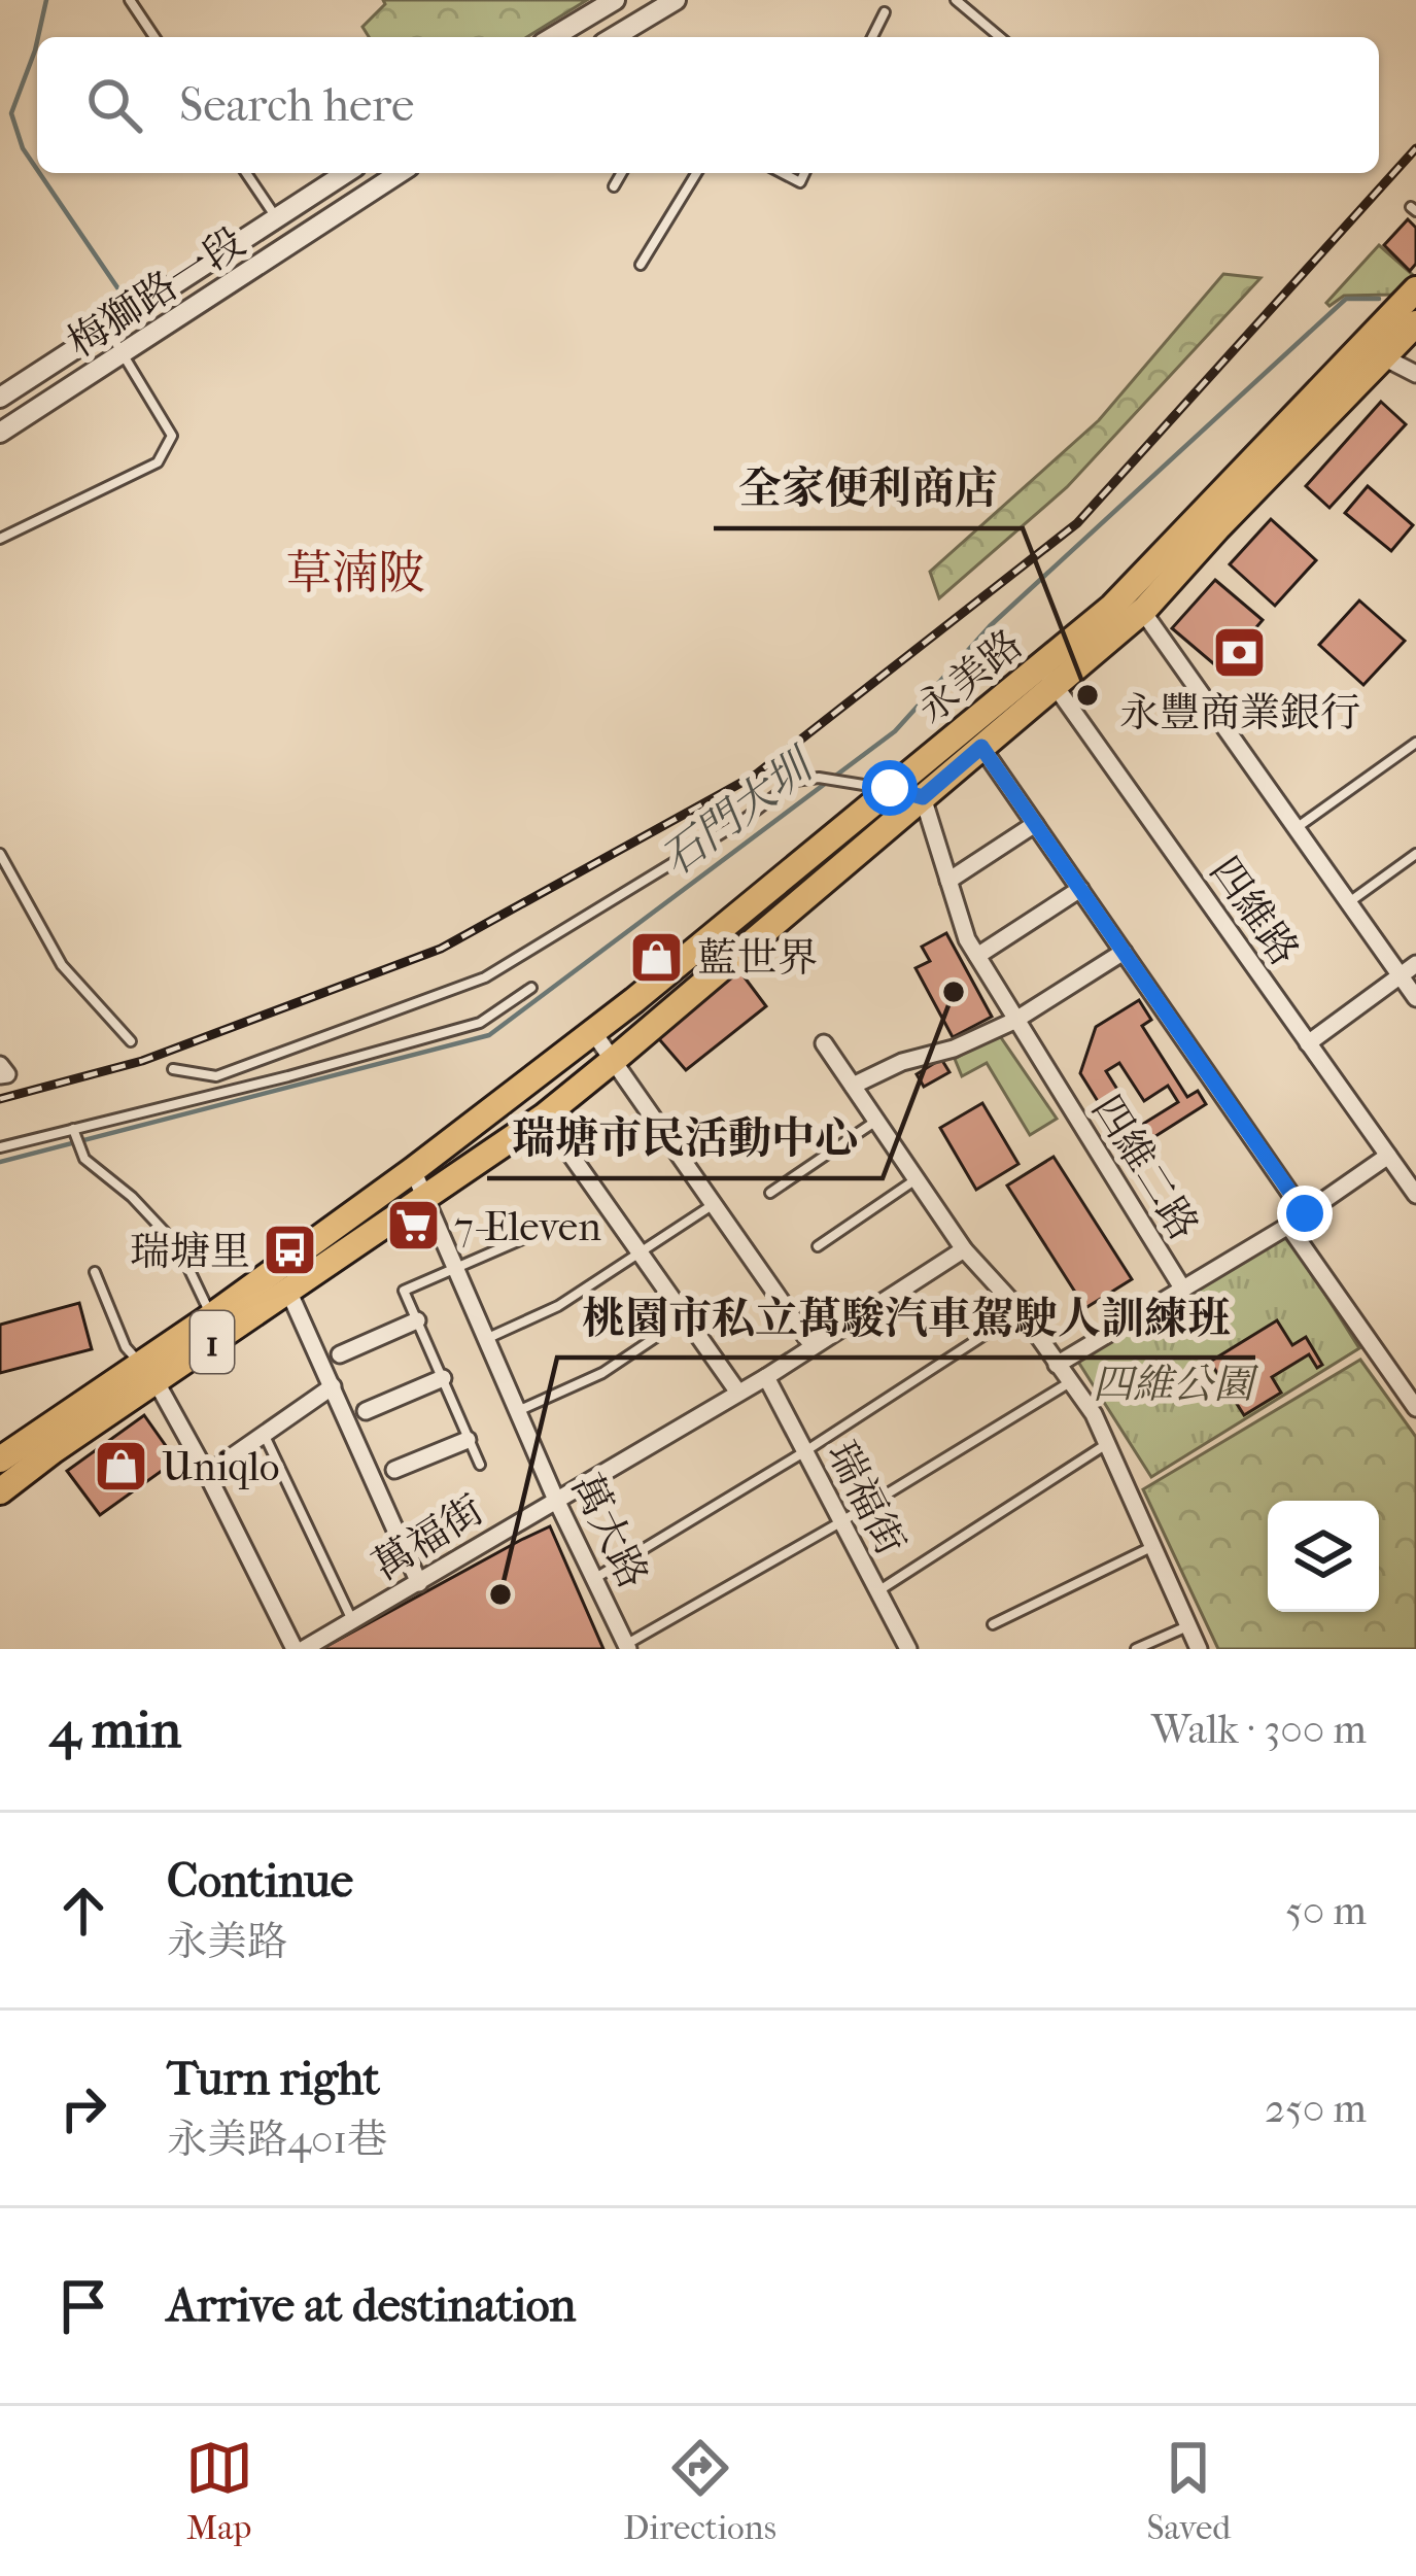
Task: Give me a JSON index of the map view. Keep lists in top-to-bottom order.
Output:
{
  "streets": {
    "main road": ["永美路", "1"],
    "street": [
      "梅獅路一段",
      "四維路",
      "四維二路",
      "瑞福街",
      "萬大路",
      "萬福街"
    ]
  },
  "crossings": [
    ["永美路", "四維路"],
    ["永美路", "四維二路"],
    ["永美路", "1"],
    ["永美路", "萬大路"],
    ["四維路", "四維二路"],
    ["1", "萬大路"],
    ["瑞福街", "萬福街"],
    ["萬大路", "萬福街"]
  ],
  "districts": ["草湳陂"],
  "water": ["石門大圳"],
  "parks": ["四維公園"],
  "places": {
    "bank": ["永豐商業銀行"],
    "other": ["全家便利商店", "瑞塘市民活動中心", "桃園市私立萬駿汽車駕駛人訓練班"],
    "shop": ["藍世界", "Uniqlo"],
    "supermarket": ["7-Eleven"],
    "bus stop": ["瑞塘里"]
  },
  "page": {
    "search": "Search here",
    "heading": ["4 min", "Walk · 300 m"],
    "list": [
      ["Continue", "永美路", "50 m"],
      ["Turn right", "永美路401巷", "250 m"],
      "Arrive at destination"
    ],
    "nav": ["Map", "Directions", "Saved"]
  }
}
